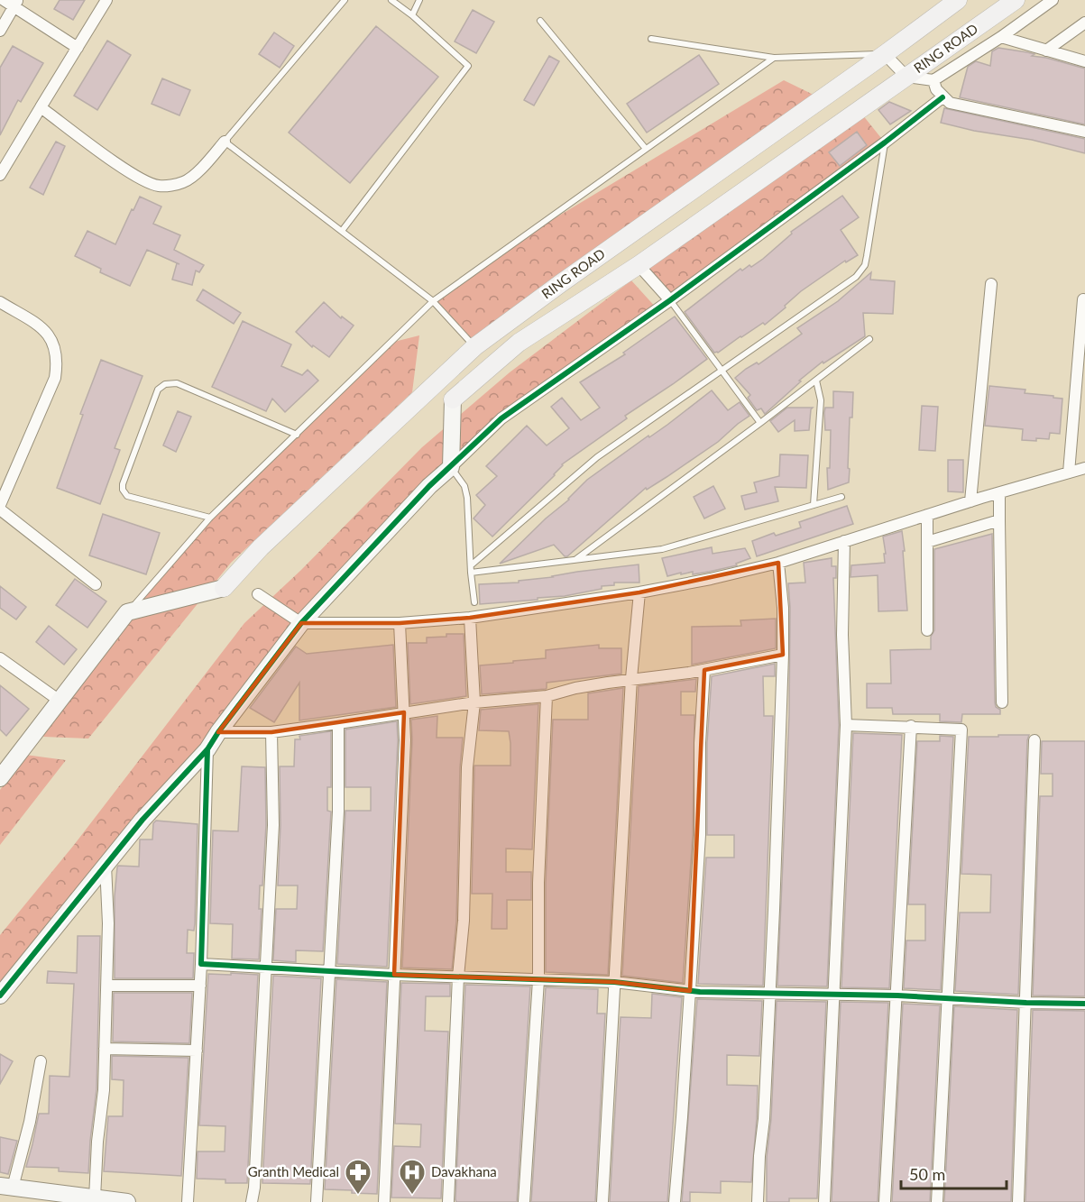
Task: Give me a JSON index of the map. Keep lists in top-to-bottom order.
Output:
{
  "streets": {
    "main road": ["RING ROAD"]
  },
  "places": {
    "pharmacy": ["Granth Medical"],
    "hospital": ["Davakhana"]
  },
  "scale_bar": "50 m"
}
